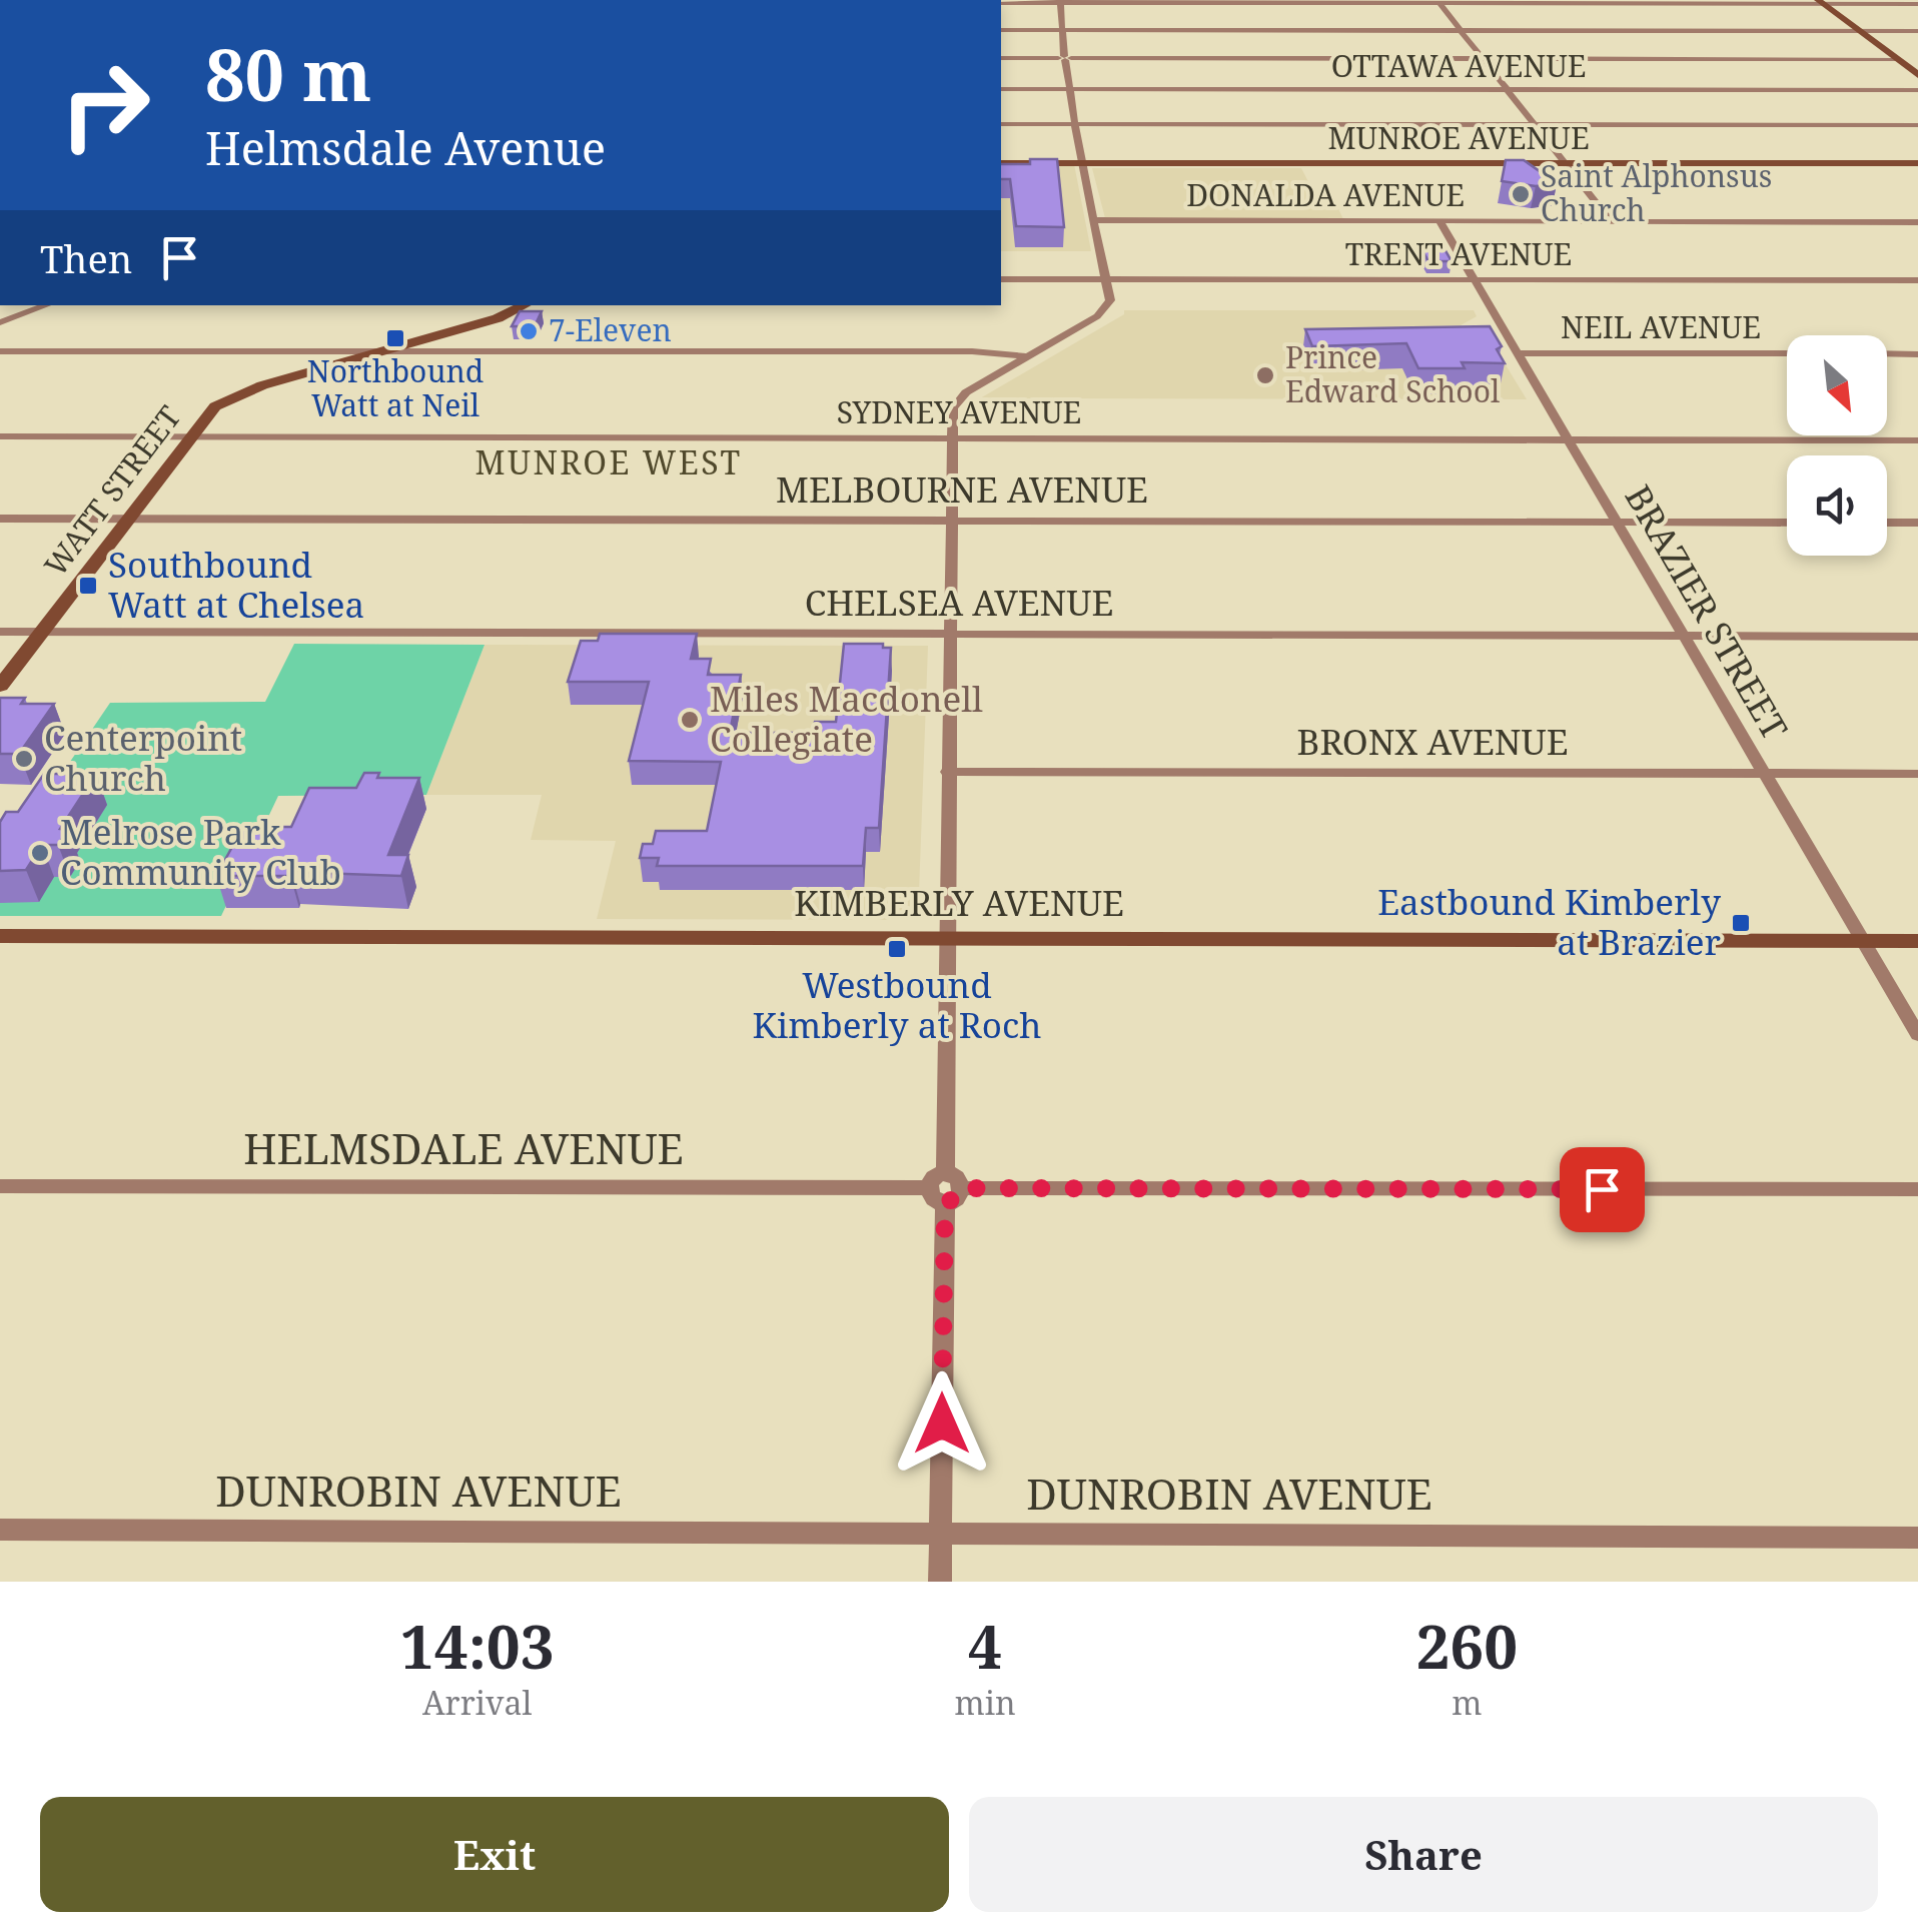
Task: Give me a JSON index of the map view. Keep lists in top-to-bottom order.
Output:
{
  "streets": {
    "street": [
      "OTTAWA AVENUE",
      "MUNROE AVENUE",
      "DONALDA AVENUE",
      "TRENT AVENUE",
      "NEIL AVENUE",
      "SYDNEY AVENUE",
      "MELBOURNE AVENUE",
      "WATT STREET",
      "CHELSEA AVENUE",
      "BRAZIER STREET",
      "BRONX AVENUE",
      "KIMBERLY AVENUE",
      "HELMSDALE AVENUE",
      "DUNROBIN AVENUE"
    ]
  },
  "crossings": [
    ["DONALDA AVENUE", "BRAZIER STREET"],
    ["TRENT AVENUE", "BRAZIER STREET"],
    ["NEIL AVENUE", "BRAZIER STREET"],
    ["SYDNEY AVENUE", "WATT STREET"],
    ["SYDNEY AVENUE", "BRAZIER STREET"],
    ["MELBOURNE AVENUE", "WATT STREET"],
    ["MELBOURNE AVENUE", "BRAZIER STREET"],
    ["WATT STREET", "CHELSEA AVENUE"],
    ["CHELSEA AVENUE", "BRAZIER STREET"],
    ["BRAZIER STREET", "BRONX AVENUE"],
    ["BRAZIER STREET", "KIMBERLY AVENUE"]
  ],
  "districts": ["MUNROE WEST"],
  "places": {
    "other": [
      "Saint Alphonsus Church",
      "7-Eleven",
      "Prince Edward School",
      "Miles Macdonell Collegiate",
      "Centerpoint Church",
      "Melrose Park Community Club"
    ],
    "transit": [
      "Northbound Watt at Neil",
      "Southbound Watt at Chelsea",
      "Eastbound Kimberly at Brazier",
      "Westbound Kimberly at Roch"
    ]
  },
  "north": "bottom right",
  "page": {
    "turn": ["80 m", "Helmsdale Avenue"],
    "then": "Then",
    "eta": [
      "14:03",
      "Arrival",
      "4",
      "min",
      "260",
      "m"
    ],
    "buttons": ["Exit", "Share"]
  }
}
